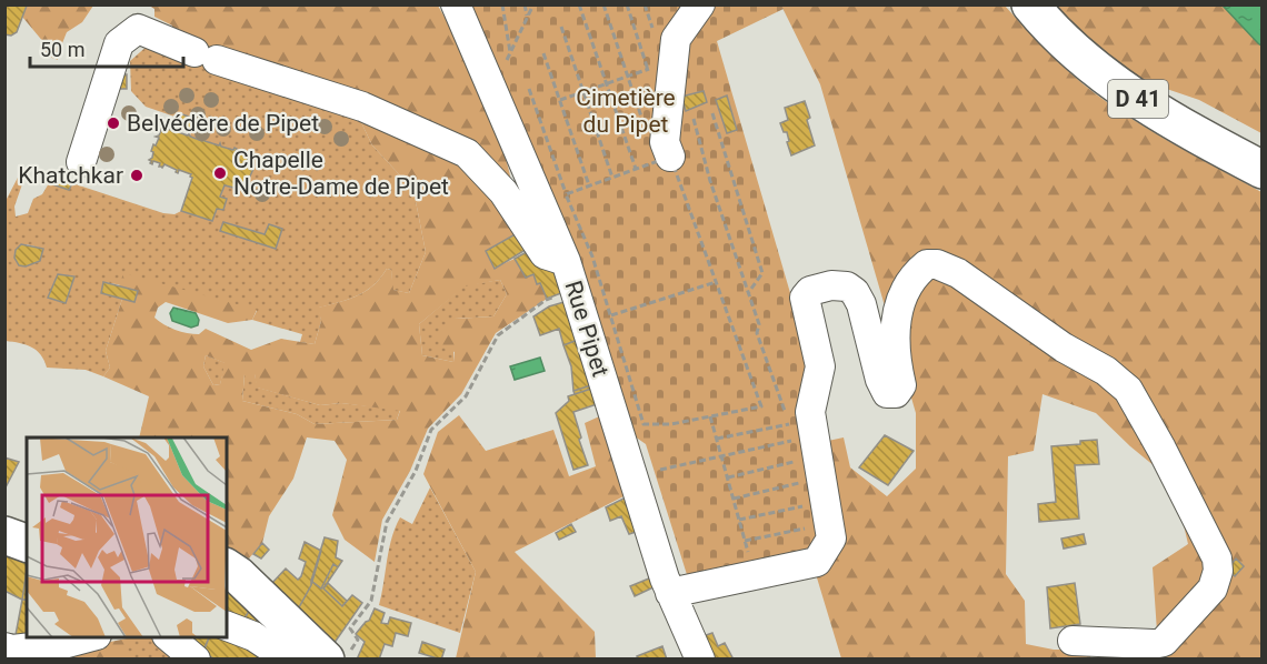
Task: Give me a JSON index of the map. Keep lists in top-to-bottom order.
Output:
{
  "streets": {
    "main road": ["D 41"],
    "street": ["Rue Pipet"]
  },
  "parks": ["Cimetière du Pipet"],
  "places": ["Belvédère de Pipet", "Chapelle Notre-Dame de Pipet", "Khatchkar"],
  "scale_bar": "50 m"
}
